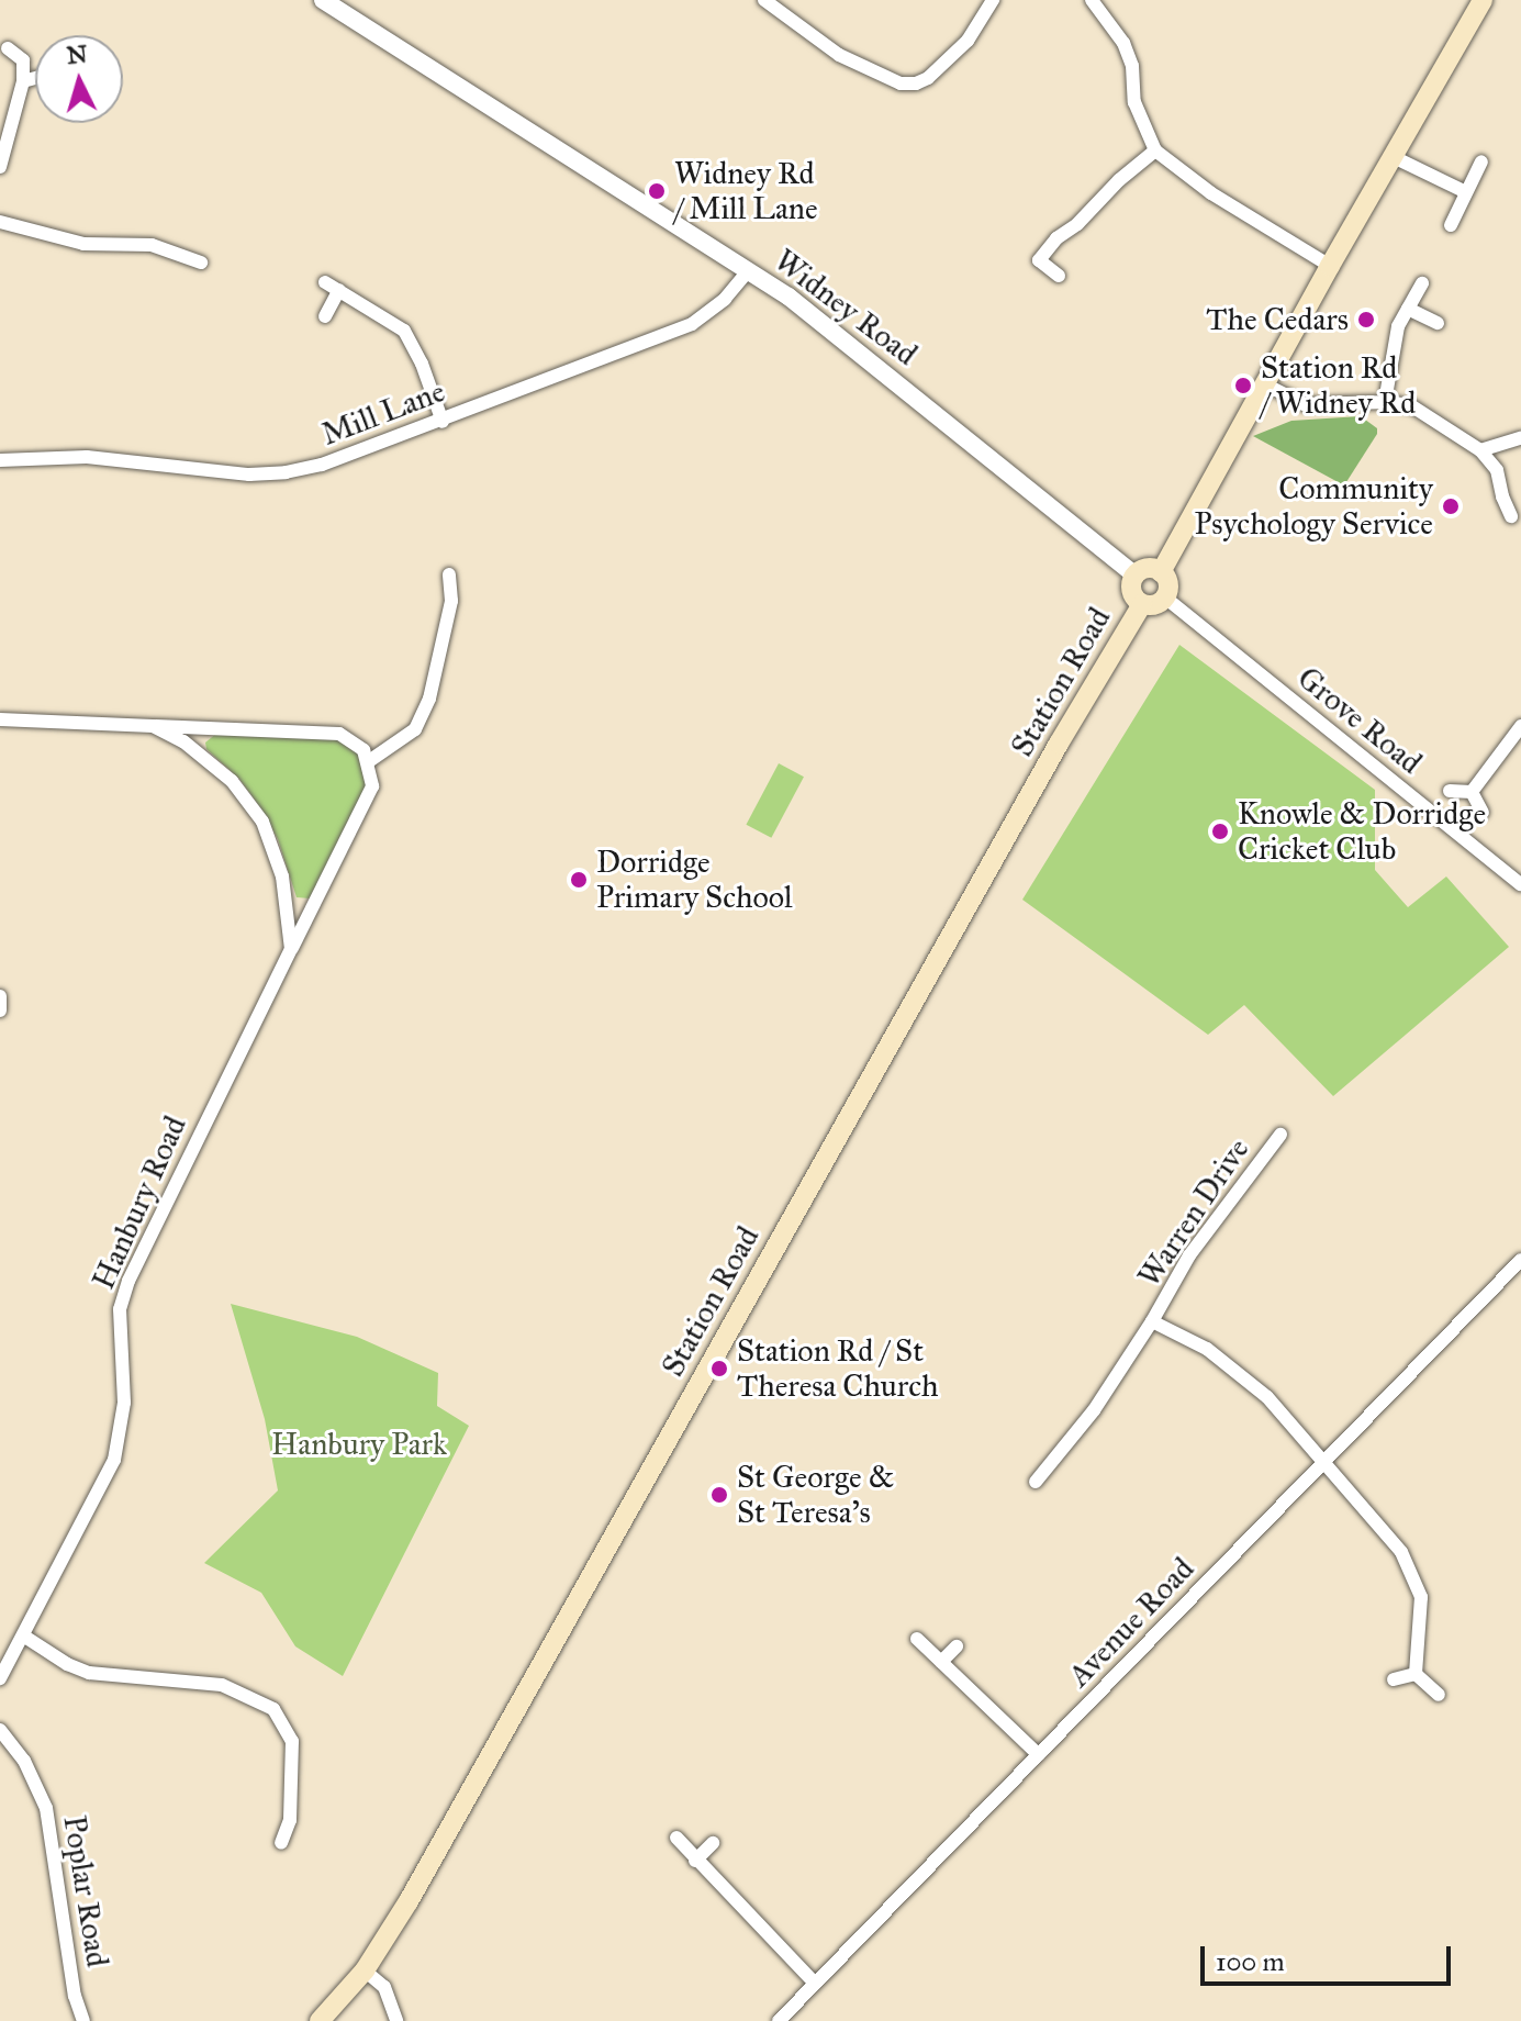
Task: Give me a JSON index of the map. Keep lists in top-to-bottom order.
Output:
{
  "streets": {
    "main road": ["Station Road"],
    "street": [
      "Widney Road",
      "Mill Lane",
      "Grove Road",
      "Hanbury Road",
      "Warren Drive",
      "Avenue Road",
      "Poplar Road"
    ]
  },
  "crossings": [
    ["Widney Road", "Mill Lane"],
    ["Widney Road", "Station Road"],
    ["Widney Road", "Grove Road"],
    ["Station Road", "Grove Road"],
    ["Warren Drive", "Avenue Road"]
  ],
  "parks": ["Hanbury Park"],
  "places": [
    "Widney Rd / Mill Lane",
    "The Cedars",
    "Station Rd / Widney Rd",
    "Community Psychology Service",
    "Knowle & Dorridge Cricket Club",
    "Dorridge Primary School",
    "Station Rd / St Theresa Church",
    "St George & St Teresa's"
  ],
  "scale_bar": "100 m",
  "north": "top"
}
